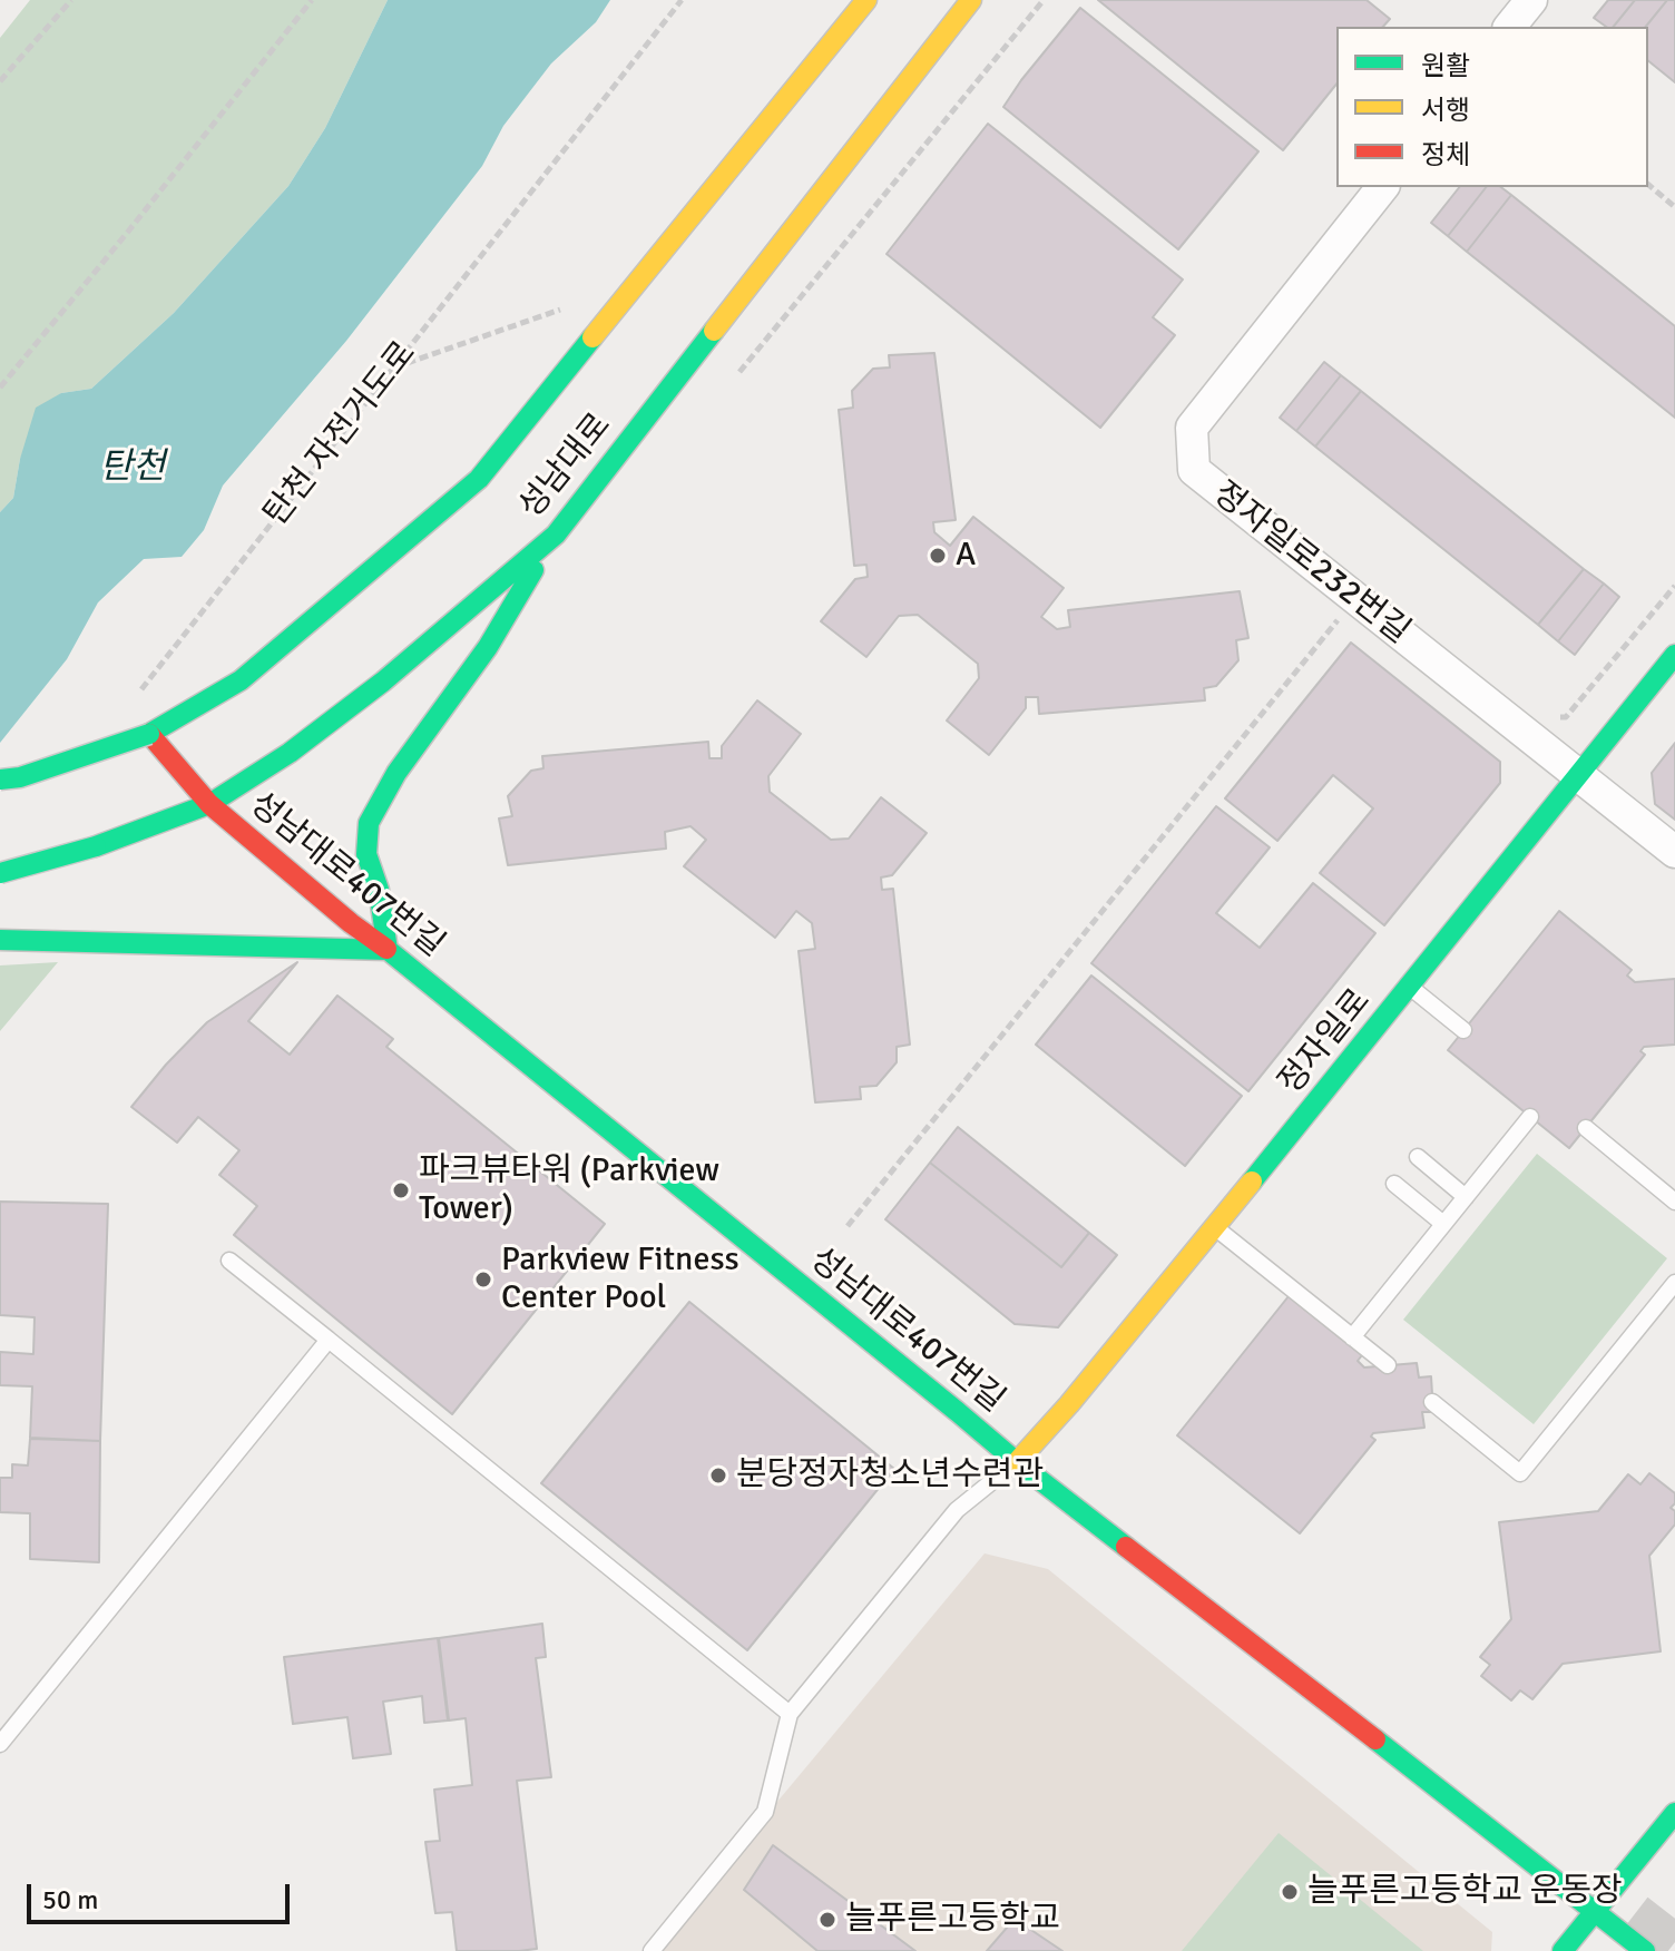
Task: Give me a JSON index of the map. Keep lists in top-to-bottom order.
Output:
{
  "streets": {
    "main road": ["성남대로", "성남대로407번길", "정자일로"],
    "street": ["정자일로232번길"],
    "path": ["탄천 자전거도로"]
  },
  "crossings": [
    ["성남대로", "성남대로407번길"],
    ["정자일로232번길", "정자일로"],
    ["성남대로407번길", "정자일로"]
  ],
  "water": ["탄천"],
  "places": [
    "A",
    "파크뷰타워 (Parkview Tower)",
    "Parkview Fitness Center Pool",
    "분당정자청소년수련관",
    "늘푸른고등학교 운동장",
    "늘푸른고등학교"
  ],
  "legend": ["원활", "서행", "정체"],
  "scale_bar": "50 m"
}
